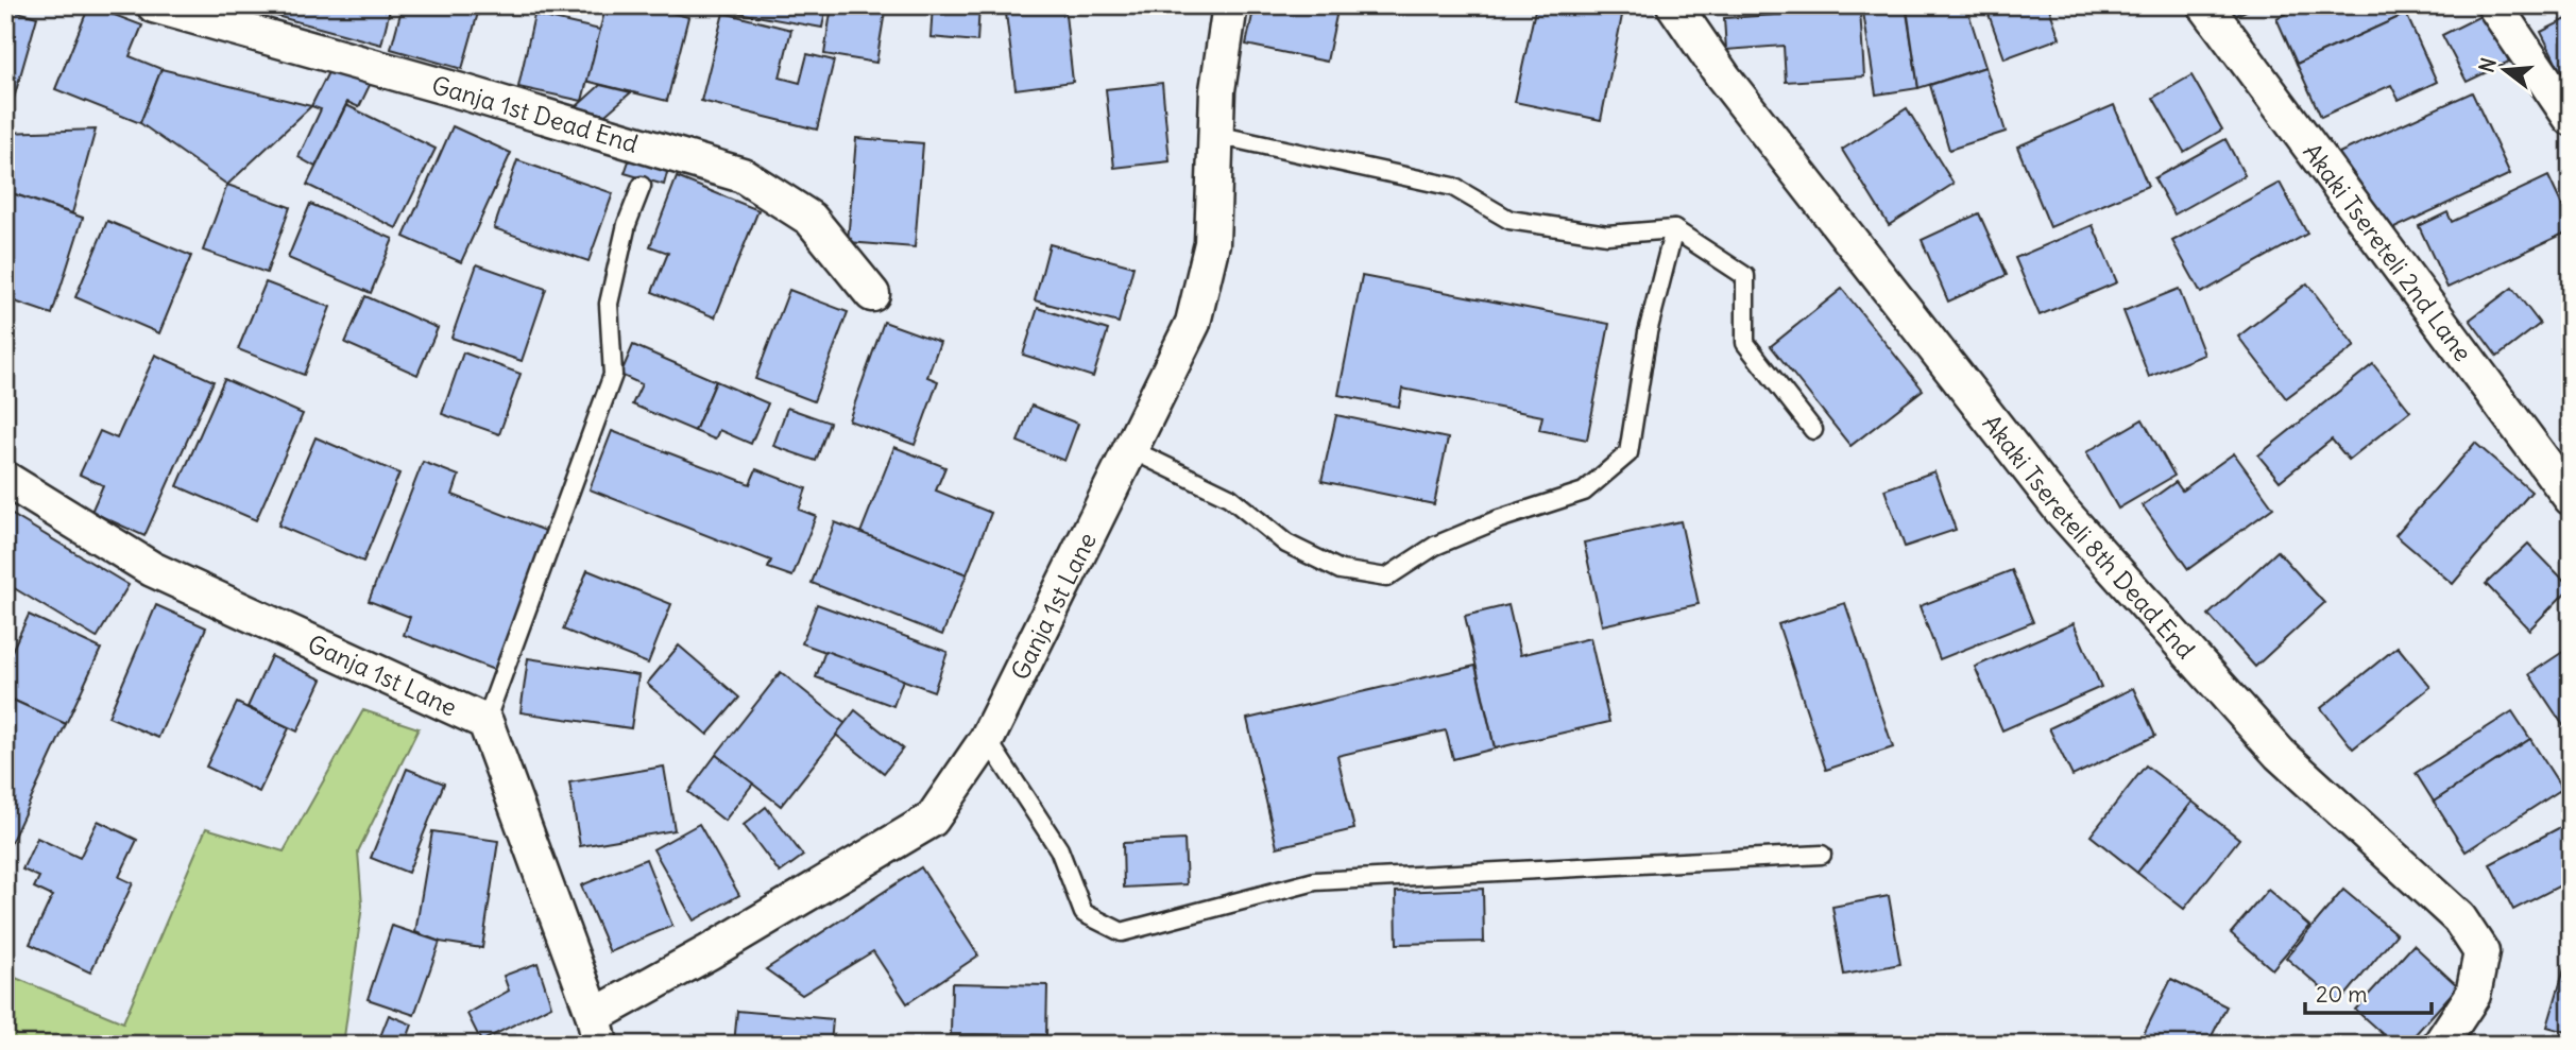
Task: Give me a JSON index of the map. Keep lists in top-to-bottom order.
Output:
{
  "streets": {
    "street": [
      "Ganja 1st Dead End",
      "Akaki Tsereteli 2nd Lane",
      "Akaki Tsereteli 8th Dead End",
      "Ganja 1st Lane"
    ]
  },
  "scale_bar": "20 m",
  "north": "left"
}
